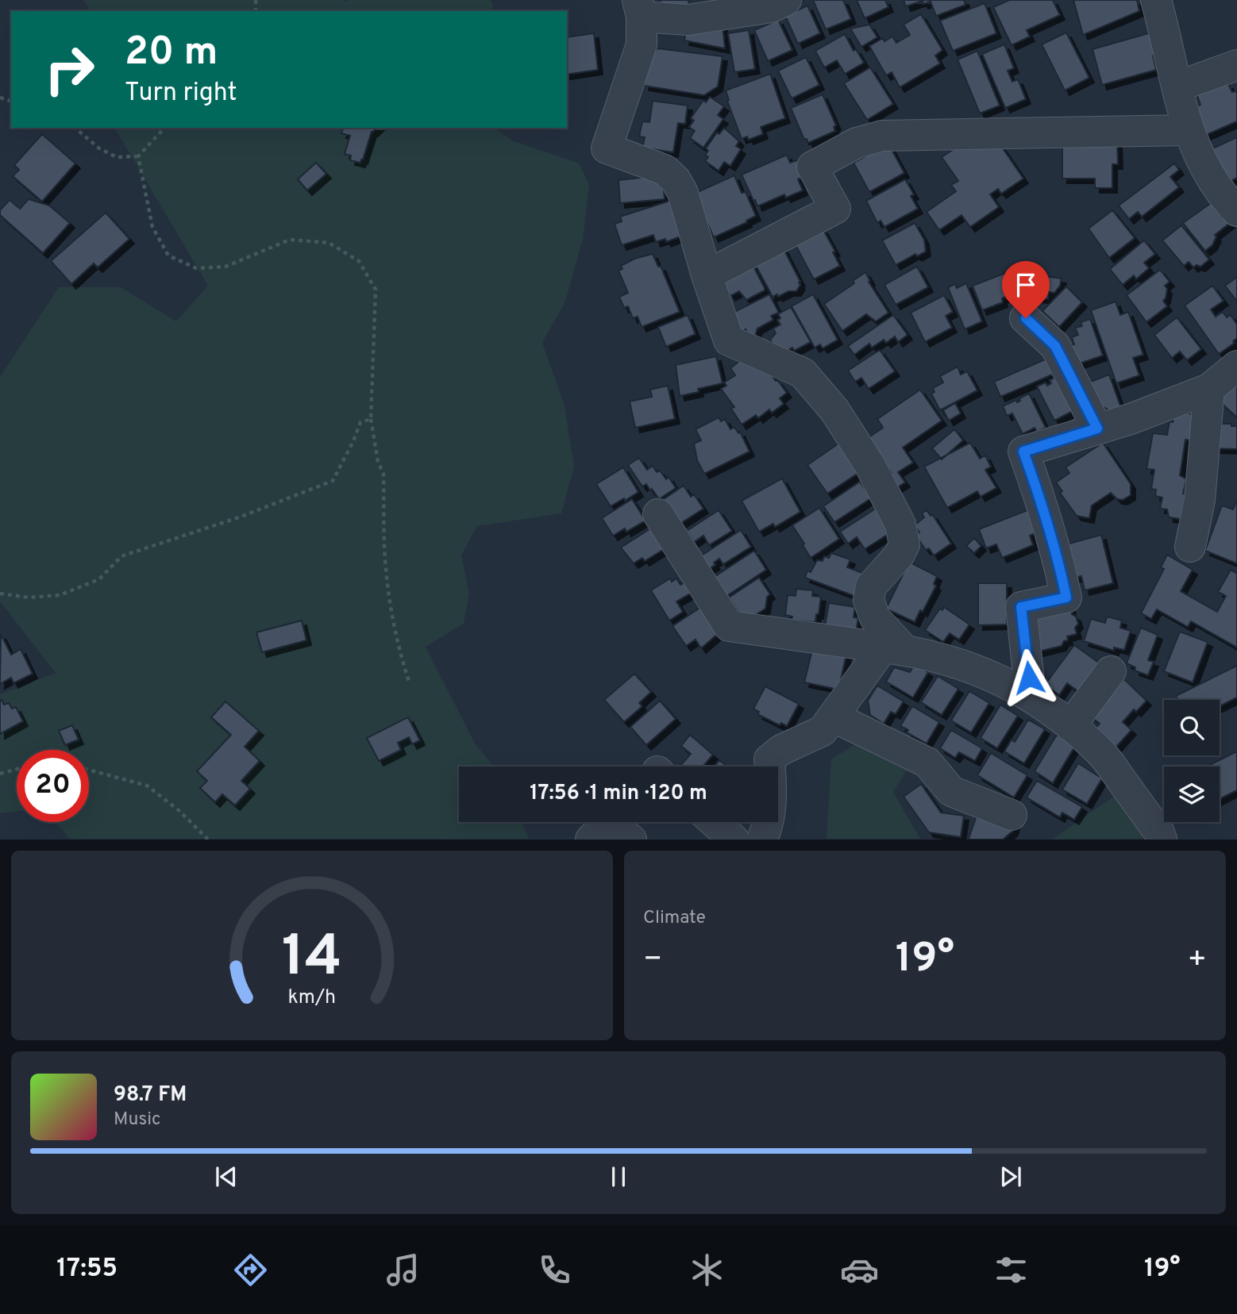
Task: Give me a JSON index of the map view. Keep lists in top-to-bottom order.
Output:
{
  "page": {
    "turn": ["20 m", "Turn right"],
    "limit": "20",
    "trip": "17:56 · 1 min · 120 m",
    "tile": "Climate",
    "heat": ["−", "19°", "+"],
    "song": ["98.7 FM", "Music"],
    "tabs": ["17:55", "19°"],
    "gauge": ["14", "km/h"]
  }
}
